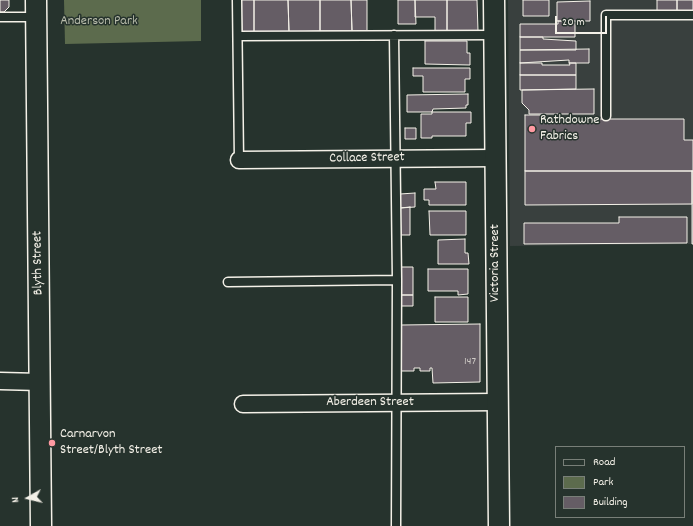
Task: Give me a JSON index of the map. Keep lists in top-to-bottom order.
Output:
{
  "streets": {
    "street": [
      "Collace Street",
      "Blyth Street",
      "Victoria Street",
      "Aberdeen Street"
    ]
  },
  "crossings": [
    ["Collace Street", "Victoria Street"],
    ["Victoria Street", "Aberdeen Street"]
  ],
  "parks": ["Anderson Park"],
  "places": ["Rathdowne Fabrics", "Carnarvon Street/Blyth Street"],
  "house_numbers": ["147"],
  "legend": ["Road", "Park", "Building"],
  "scale_bar": "20 m",
  "north": "left"
}
